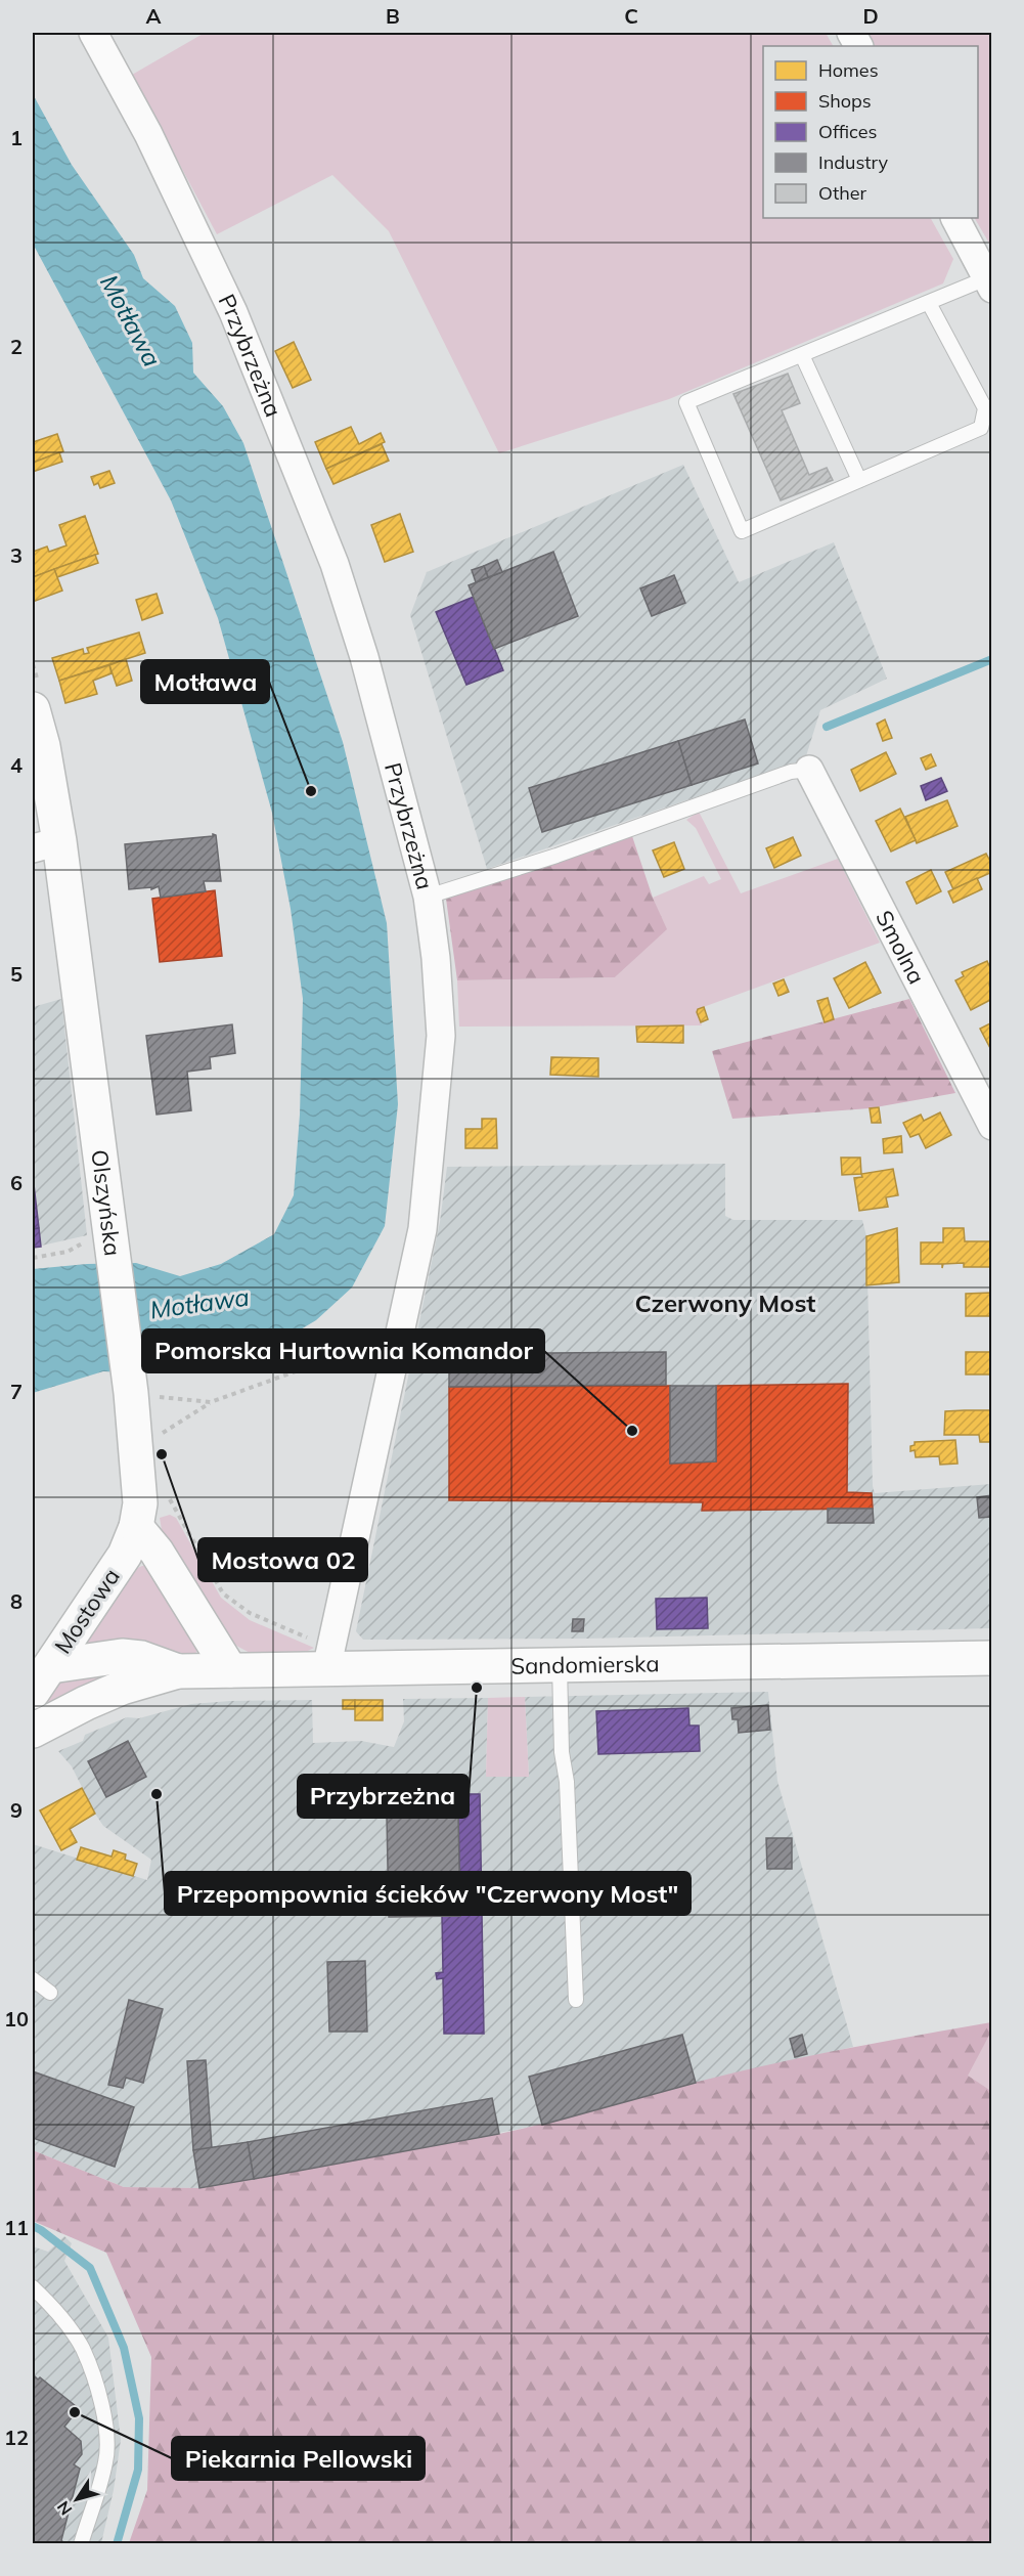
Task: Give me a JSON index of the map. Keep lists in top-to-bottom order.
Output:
{
  "streets": {
    "street": [
      "Przybrzeżna",
      "Smolna",
      "Olszyńska",
      "Mostowa",
      "Sandomierska"
    ]
  },
  "crossings": [
    ["Przybrzeżna", "Sandomierska"],
    ["Olszyńska", "Mostowa"],
    ["Mostowa", "Sandomierska"]
  ],
  "districts": ["Czerwony Most"],
  "water": ["Motława"],
  "places": [
    "Motława",
    "Pomorska Hurtownia Komandor",
    "Mostowa 02",
    "Przybrzeżna",
    "Przepompownia ścieków \"Czerwony Most\"",
    "Piekarnia Pellowski"
  ],
  "legend": [
    "Homes",
    "Shops",
    "Offices",
    "Industry",
    "Other"
  ],
  "north": "bottom left",
  "grid": {
    "columns": [
      "A",
      "B",
      "C",
      "D"
    ],
    "rows": [
      "1",
      "2",
      "3",
      "4",
      "5",
      "6",
      "7",
      "8",
      "9",
      "10",
      "11",
      "12"
    ]
  }
}
